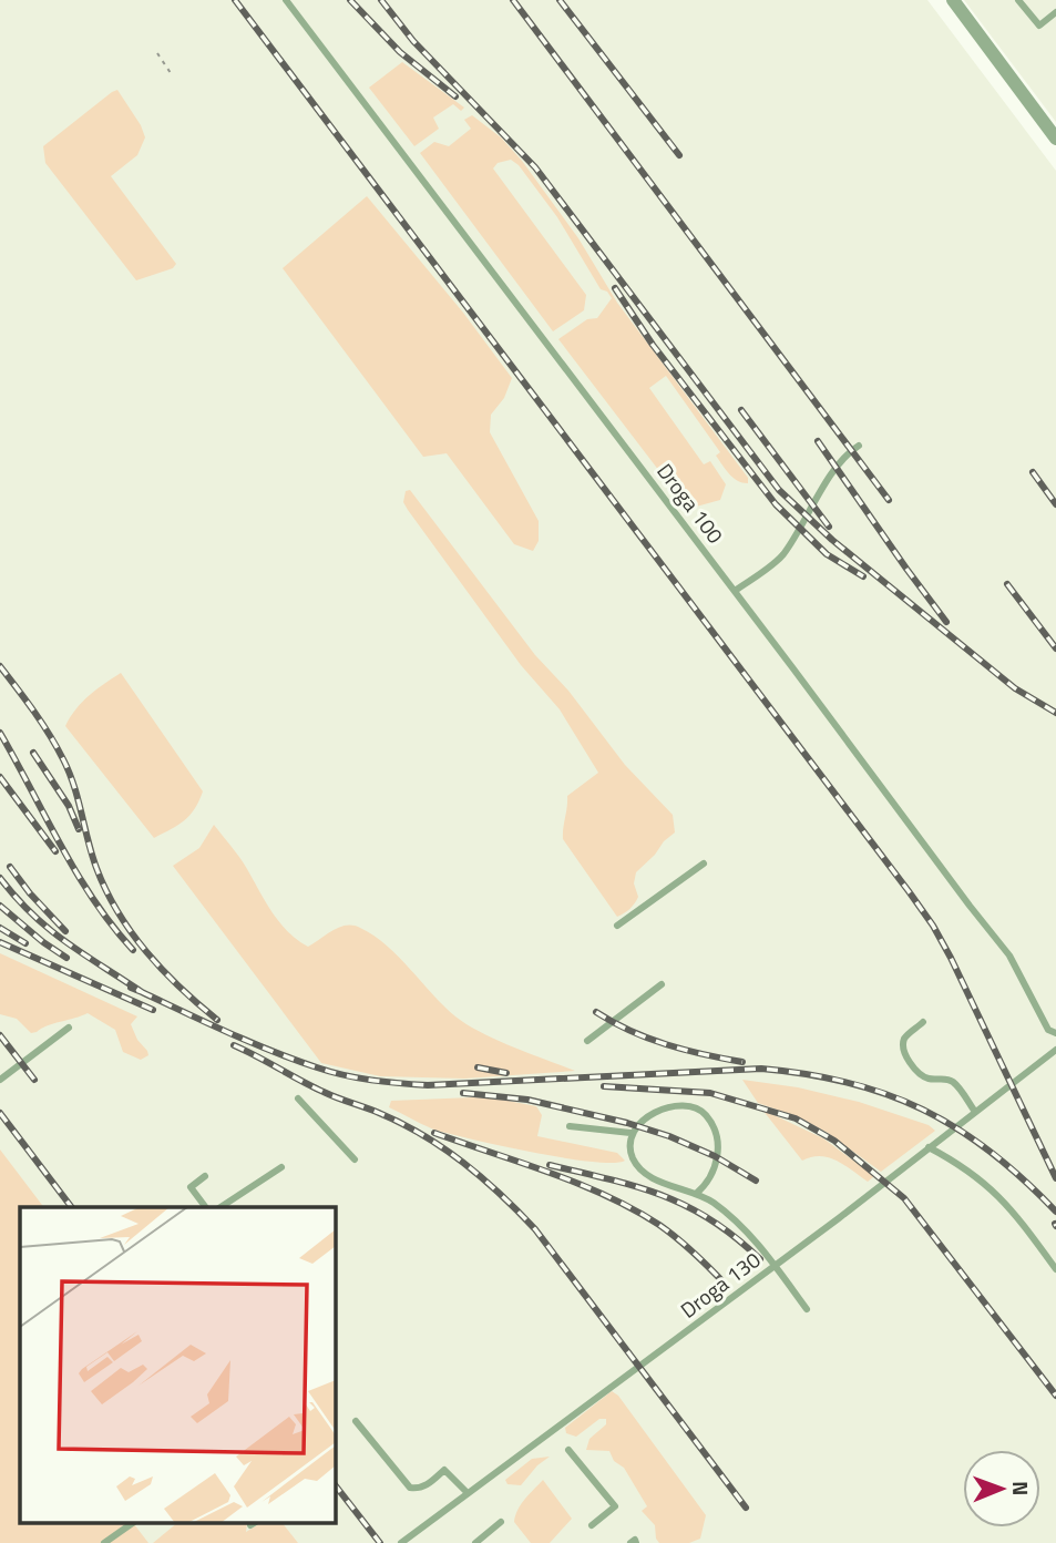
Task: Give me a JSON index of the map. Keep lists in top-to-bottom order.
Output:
{
  "streets": {
    "lane": ["Droga 100", "Droga 130"]
  },
  "north": "right"
}
